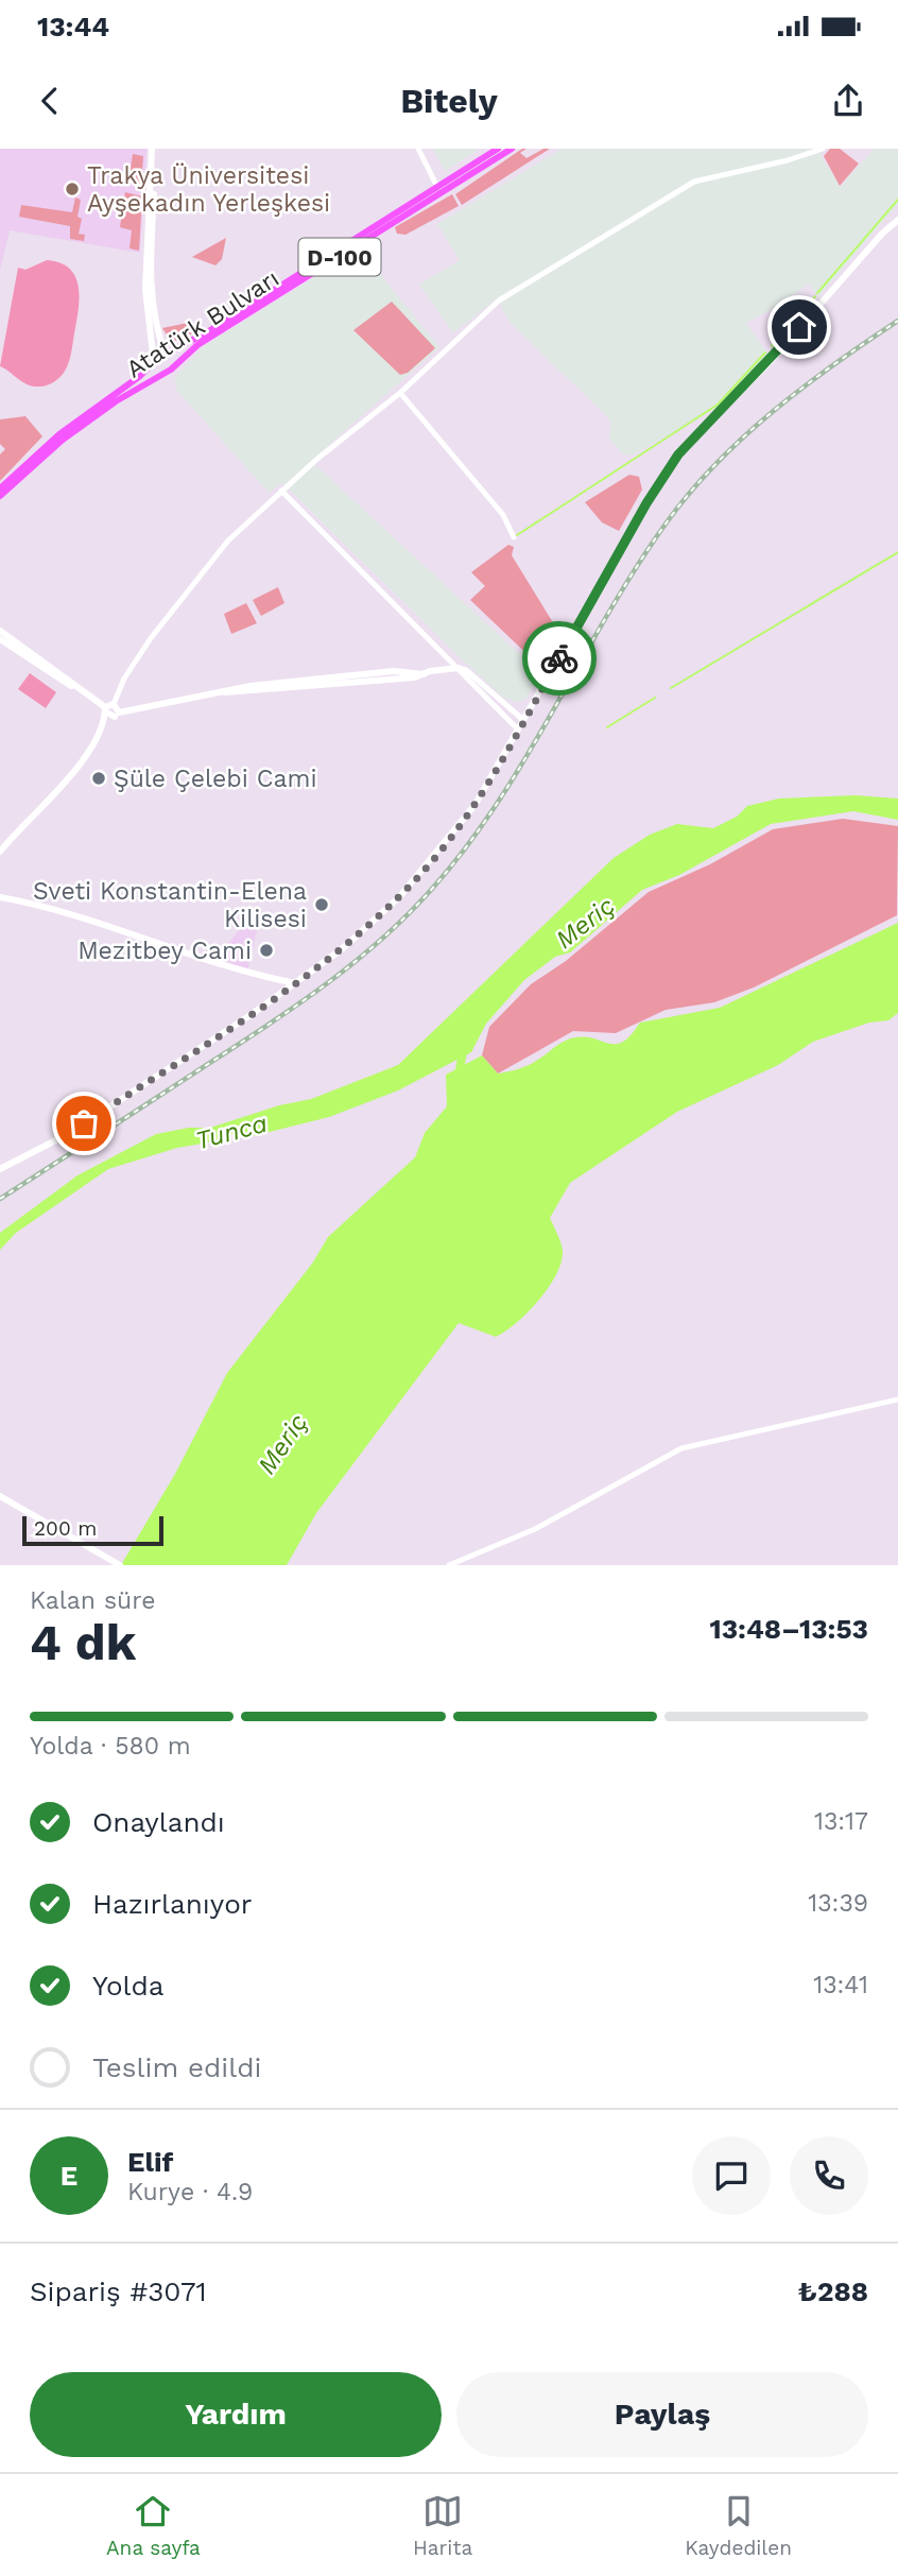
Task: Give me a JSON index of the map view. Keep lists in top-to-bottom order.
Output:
{
  "streets": {
    "main road": ["D-100", "Atatürk Bulvarı"]
  },
  "water": ["Meriç", "Tunca"],
  "places": [
    "Trakya Üniversitesi Ayşekadın Yerleşkesi",
    "Şüle Çelebi Cami",
    "Sveti Konstantin-Elena Kilisesi",
    "Mezitbey Cami"
  ],
  "scale_bar": "200 m",
  "page": {
    "status": "13:44",
    "header": "Bitely",
    "scale": "200 m",
    "heading": ["4 dk", "Kalan süre", "13:48–13:53"],
    "panel": [
      "Elif",
      "Kurye · 4.9",
      "Sipariş #3071",
      "₺288"
    ],
    "bar": "Yolda · 580 m",
    "list": [
      ["Onaylandı", "13:17"],
      ["Hazırlanıyor", "13:39"],
      ["Yolda", "13:41"],
      "Teslim edildi"
    ],
    "round": "E",
    "buttons": ["Yardım", "Paylaş"],
    "tabs": ["Ana sayfa", "Harita", "Kaydedilen"]
  }
}
